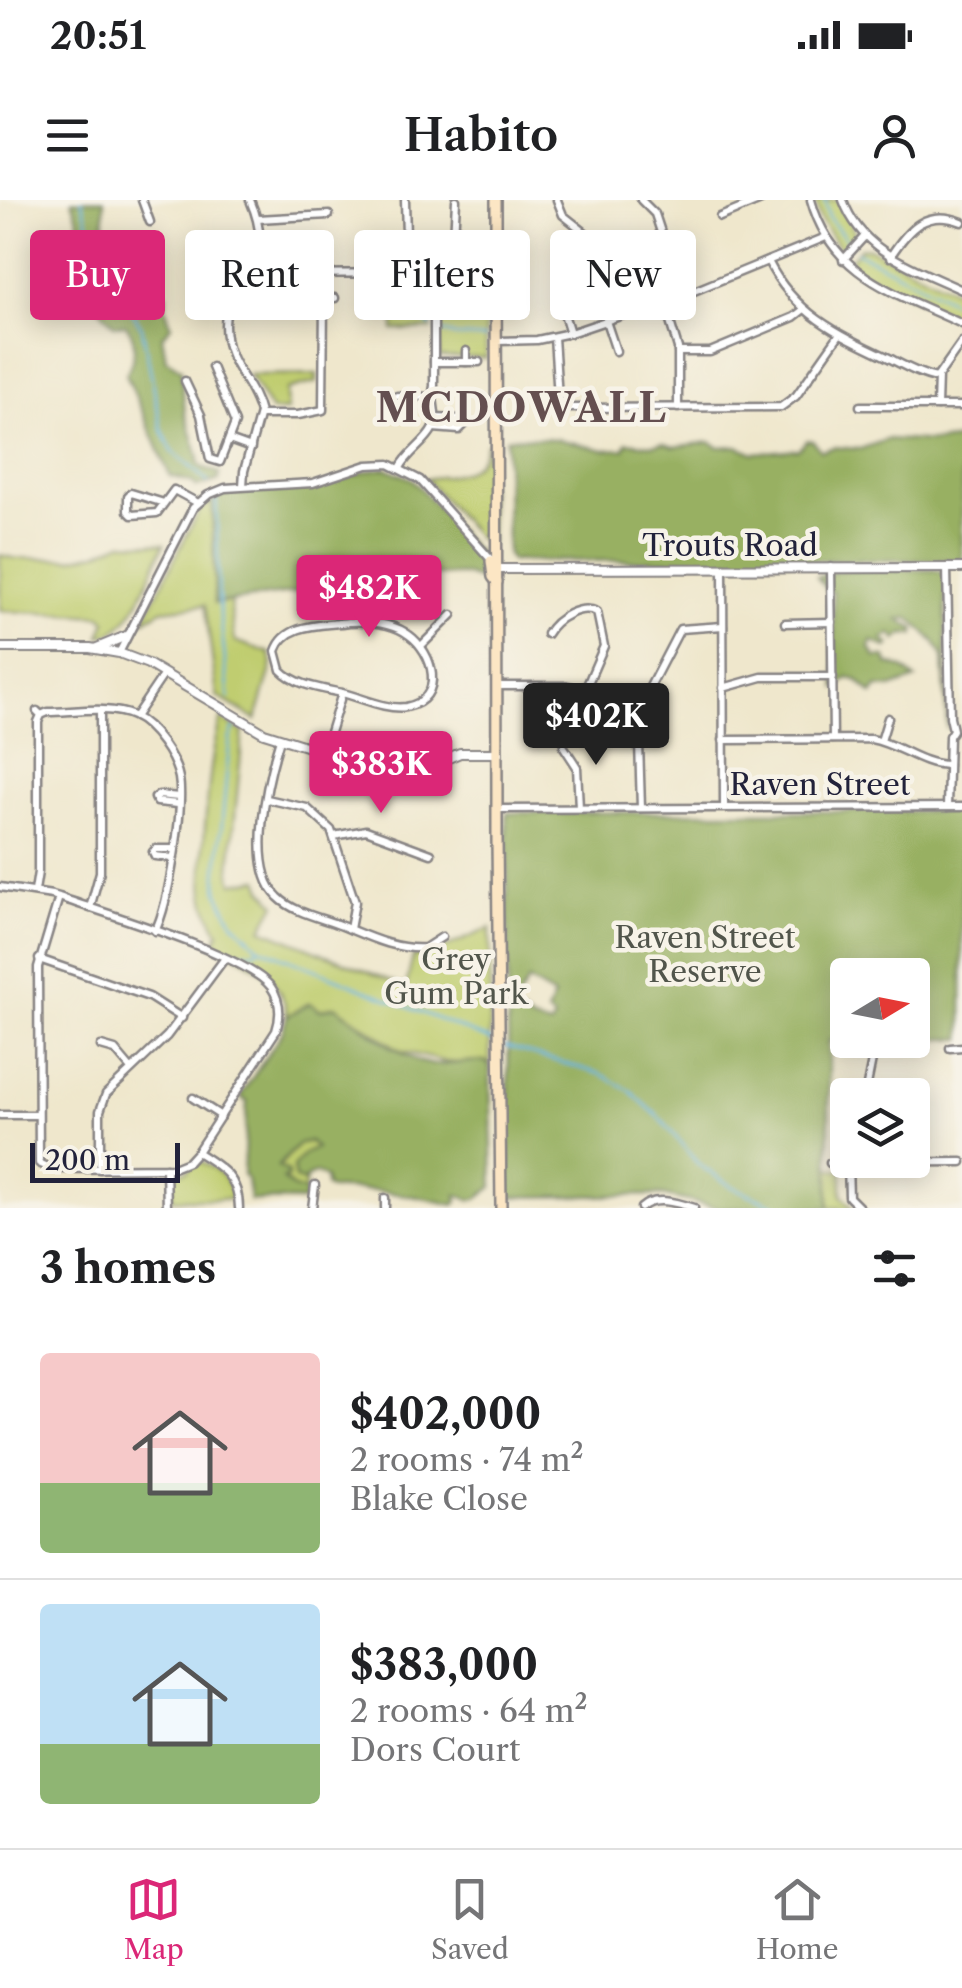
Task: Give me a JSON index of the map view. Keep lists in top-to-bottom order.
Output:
{
  "streets": {
    "street": ["Trouts Road", "Raven Street"]
  },
  "districts": ["MCDOWALL"],
  "parks": ["Raven Street Reserve", "Grey Gum Park"],
  "scale_bar": "200 m",
  "north": "right",
  "page": {
    "status": "20:51",
    "header": "Habito",
    "chip": [
      "Buy",
      "Rent",
      "Filters",
      "New"
    ],
    "price": ["$482K", "$402K", "$383K"],
    "scale": "200 m",
    "heading": "3 homes",
    "list": [
      {
        "name": "$402,000",
        "note": "2 rooms · 74 m² · Blake Close"
      },
      {
        "name": "$383,000",
        "note": "2 rooms · 64 m² · Dors Court"
      }
    ],
    "tabs": ["Map", "Saved", "Home"]
  }
}
